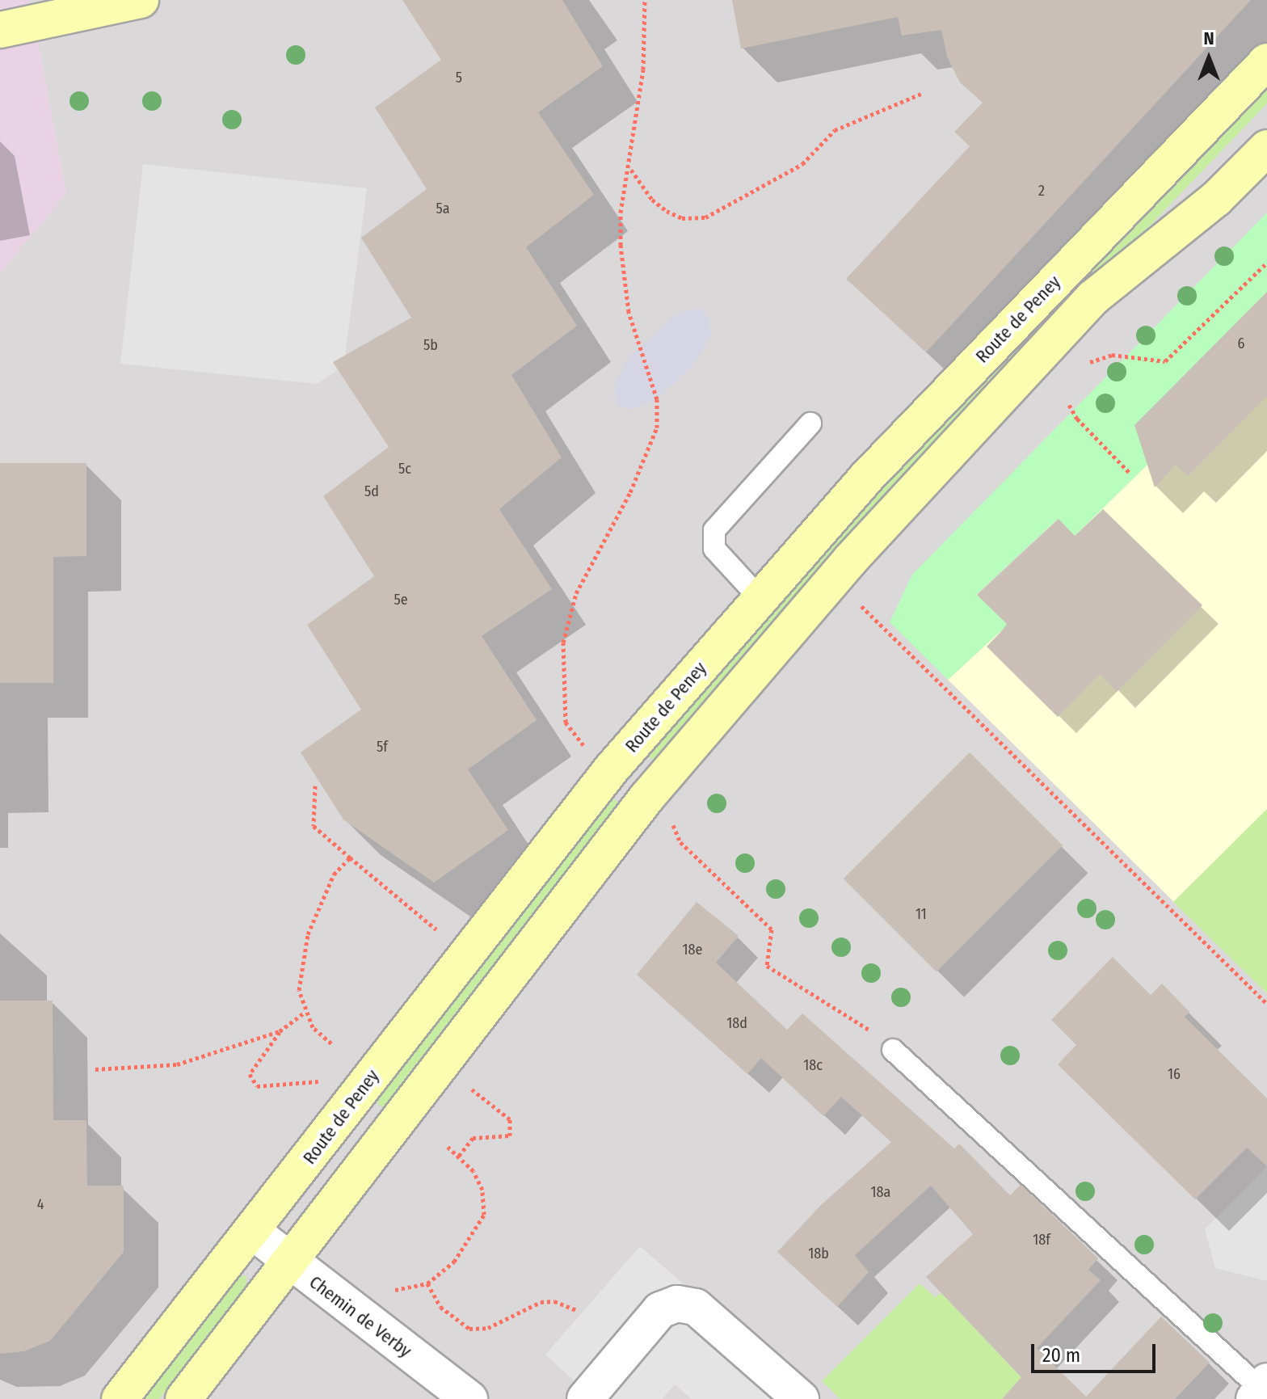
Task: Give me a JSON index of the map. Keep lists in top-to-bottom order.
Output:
{
  "streets": {
    "main road": ["Route de Peney"],
    "street": ["Chemin de Verby"]
  },
  "crossings": [
    ["Route de Peney", "Chemin de Verby"]
  ],
  "house_numbers": [
    "5",
    "2",
    "5a",
    "6",
    "5b",
    "5c",
    "5d",
    "5e",
    "5f",
    "11",
    "18e",
    "18d",
    "18c",
    "16",
    "18a",
    "4",
    "18f",
    "18b"
  ],
  "scale_bar": "20 m",
  "north": "top"
}
